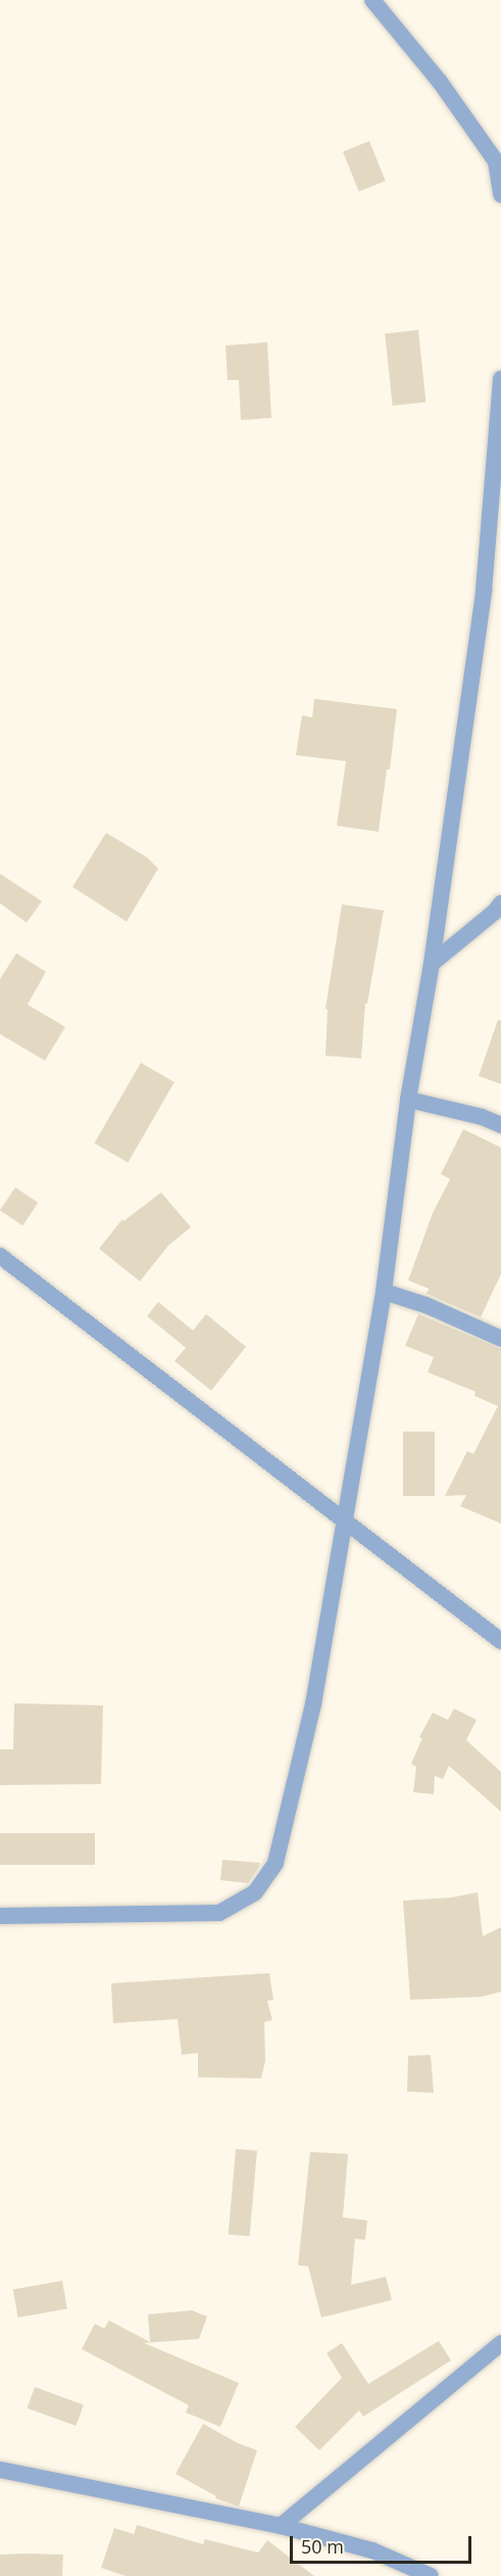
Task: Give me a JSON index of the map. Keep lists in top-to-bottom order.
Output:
{
  "scale_bar": "50 m"
}
